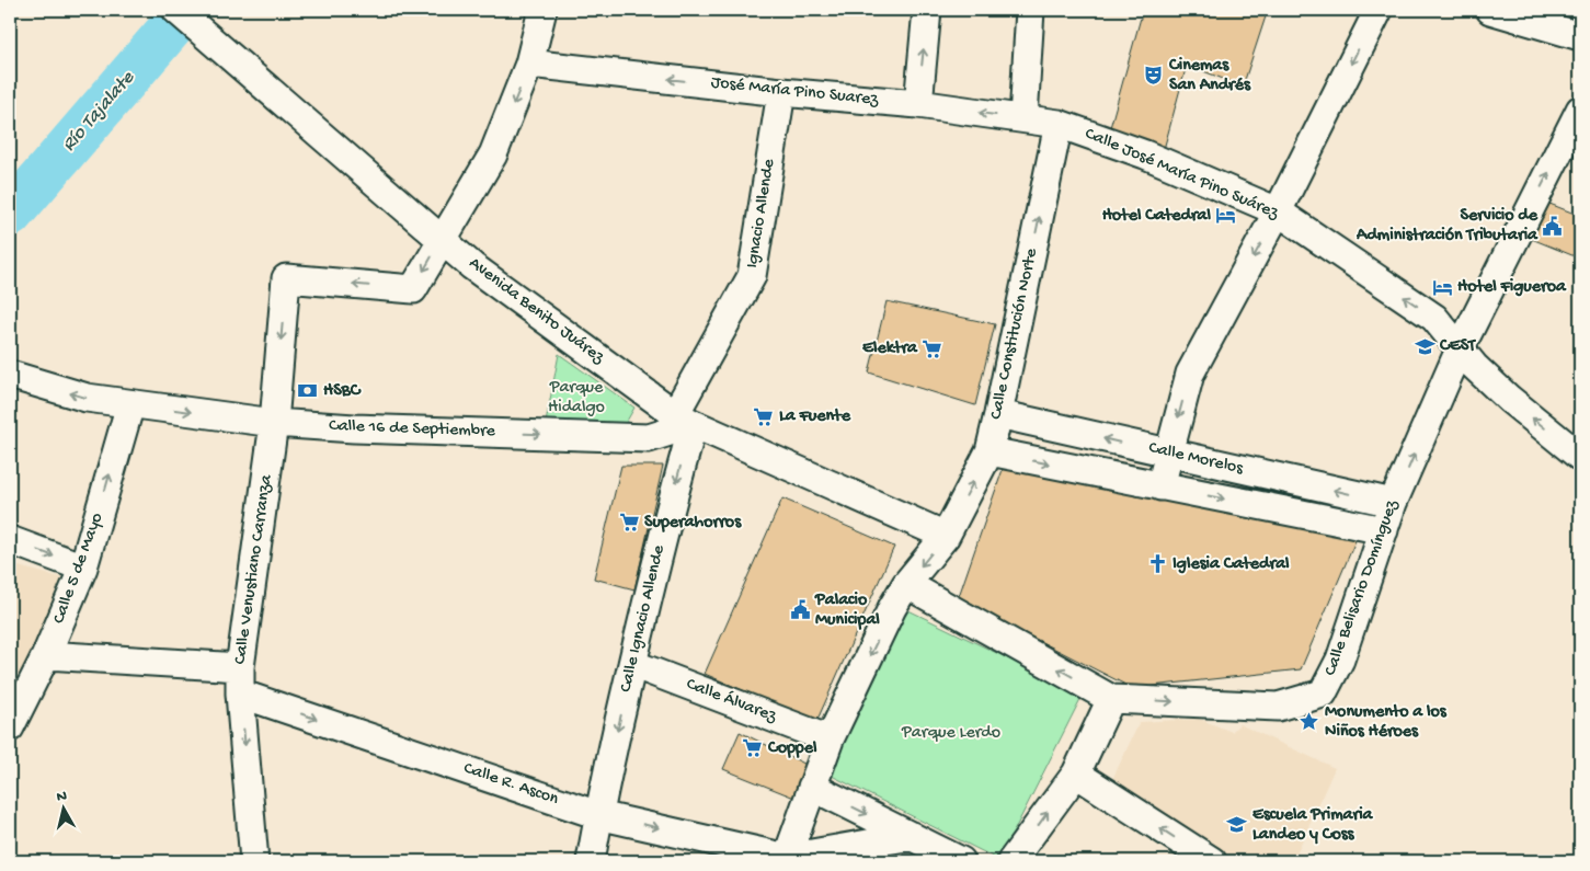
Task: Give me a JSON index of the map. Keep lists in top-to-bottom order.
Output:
{
  "streets": {
    "street": [
      "José María Pino Suarez",
      "Calle José María Pino Suárez",
      "Ignacio Allende",
      "Avenida Benito Juárez",
      "Calle Constitución Norte",
      "Calle 16 de Septiembre",
      "Calle Morelos",
      "Calle 5 de Mayo",
      "Calle Venustiano Carranza",
      "Calle Belisario Domínguez",
      "Calle Ignacio Allende",
      "Calle Álvarez",
      "Calle R. Ascon"
    ]
  },
  "crossings": [
    ["José María Pino Suarez", "Calle José María Pino Suárez"],
    ["José María Pino Suarez", "Ignacio Allende"],
    ["José María Pino Suarez", "Calle Constitución Norte"],
    ["Calle José María Pino Suárez", "Calle Constitución Norte"],
    ["Calle José María Pino Suárez", "Calle Belisario Domínguez"],
    ["Ignacio Allende", "Avenida Benito Juárez"],
    ["Ignacio Allende", "Calle 16 de Septiembre"],
    ["Ignacio Allende", "Calle Ignacio Allende"],
    ["Avenida Benito Juárez", "Calle Constitución Norte"],
    ["Avenida Benito Juárez", "Calle 16 de Septiembre"],
    ["Avenida Benito Juárez", "Calle Venustiano Carranza"],
    ["Avenida Benito Juárez", "Calle Ignacio Allende"],
    ["Calle Constitución Norte", "Calle Morelos"],
    ["Calle Constitución Norte", "Calle Belisario Domínguez"],
    ["Calle Constitución Norte", "Calle Álvarez"],
    ["Calle Constitución Norte", "Calle R. Ascon"],
    ["Calle 16 de Septiembre", "Calle 5 de Mayo"],
    ["Calle 16 de Septiembre", "Calle Venustiano Carranza"],
    ["Calle 16 de Septiembre", "Calle Ignacio Allende"],
    ["Calle Morelos", "Calle Belisario Domínguez"],
    ["Calle 5 de Mayo", "Calle R. Ascon"],
    ["Calle Venustiano Carranza", "Calle R. Ascon"],
    ["Calle Ignacio Allende", "Calle Álvarez"],
    ["Calle Ignacio Allende", "Calle R. Ascon"]
  ],
  "one_way": [
    "José María Pino Suarez",
    "Calle José María Pino Suárez",
    "Calle 5 de Mayo",
    "Calle Ignacio Allende",
    "Calle R. Ascon"
  ],
  "water": ["Río Tajalate"],
  "parks": ["Parque Hidalgo", "Parque Lerdo"],
  "places": {
    "theatre": ["Cinemas San Andrés"],
    "hotel": ["Hotel Catedral", "Hotel Figueroa"],
    "public building": ["Servicio de Administración Tributaria", "Palacio Municipal"],
    "school or university": ["CEST", "Escuela Primaria Landeo y Coss"],
    "supermarket": [
      "Elektra",
      "La Fuente",
      "Superahorros",
      "Coppel"
    ],
    "bank": ["HSBC"],
    "church": ["Iglesia Catedral"],
    "place": ["Monumento a los Niños Héroes"]
  },
  "north": "top"
}
